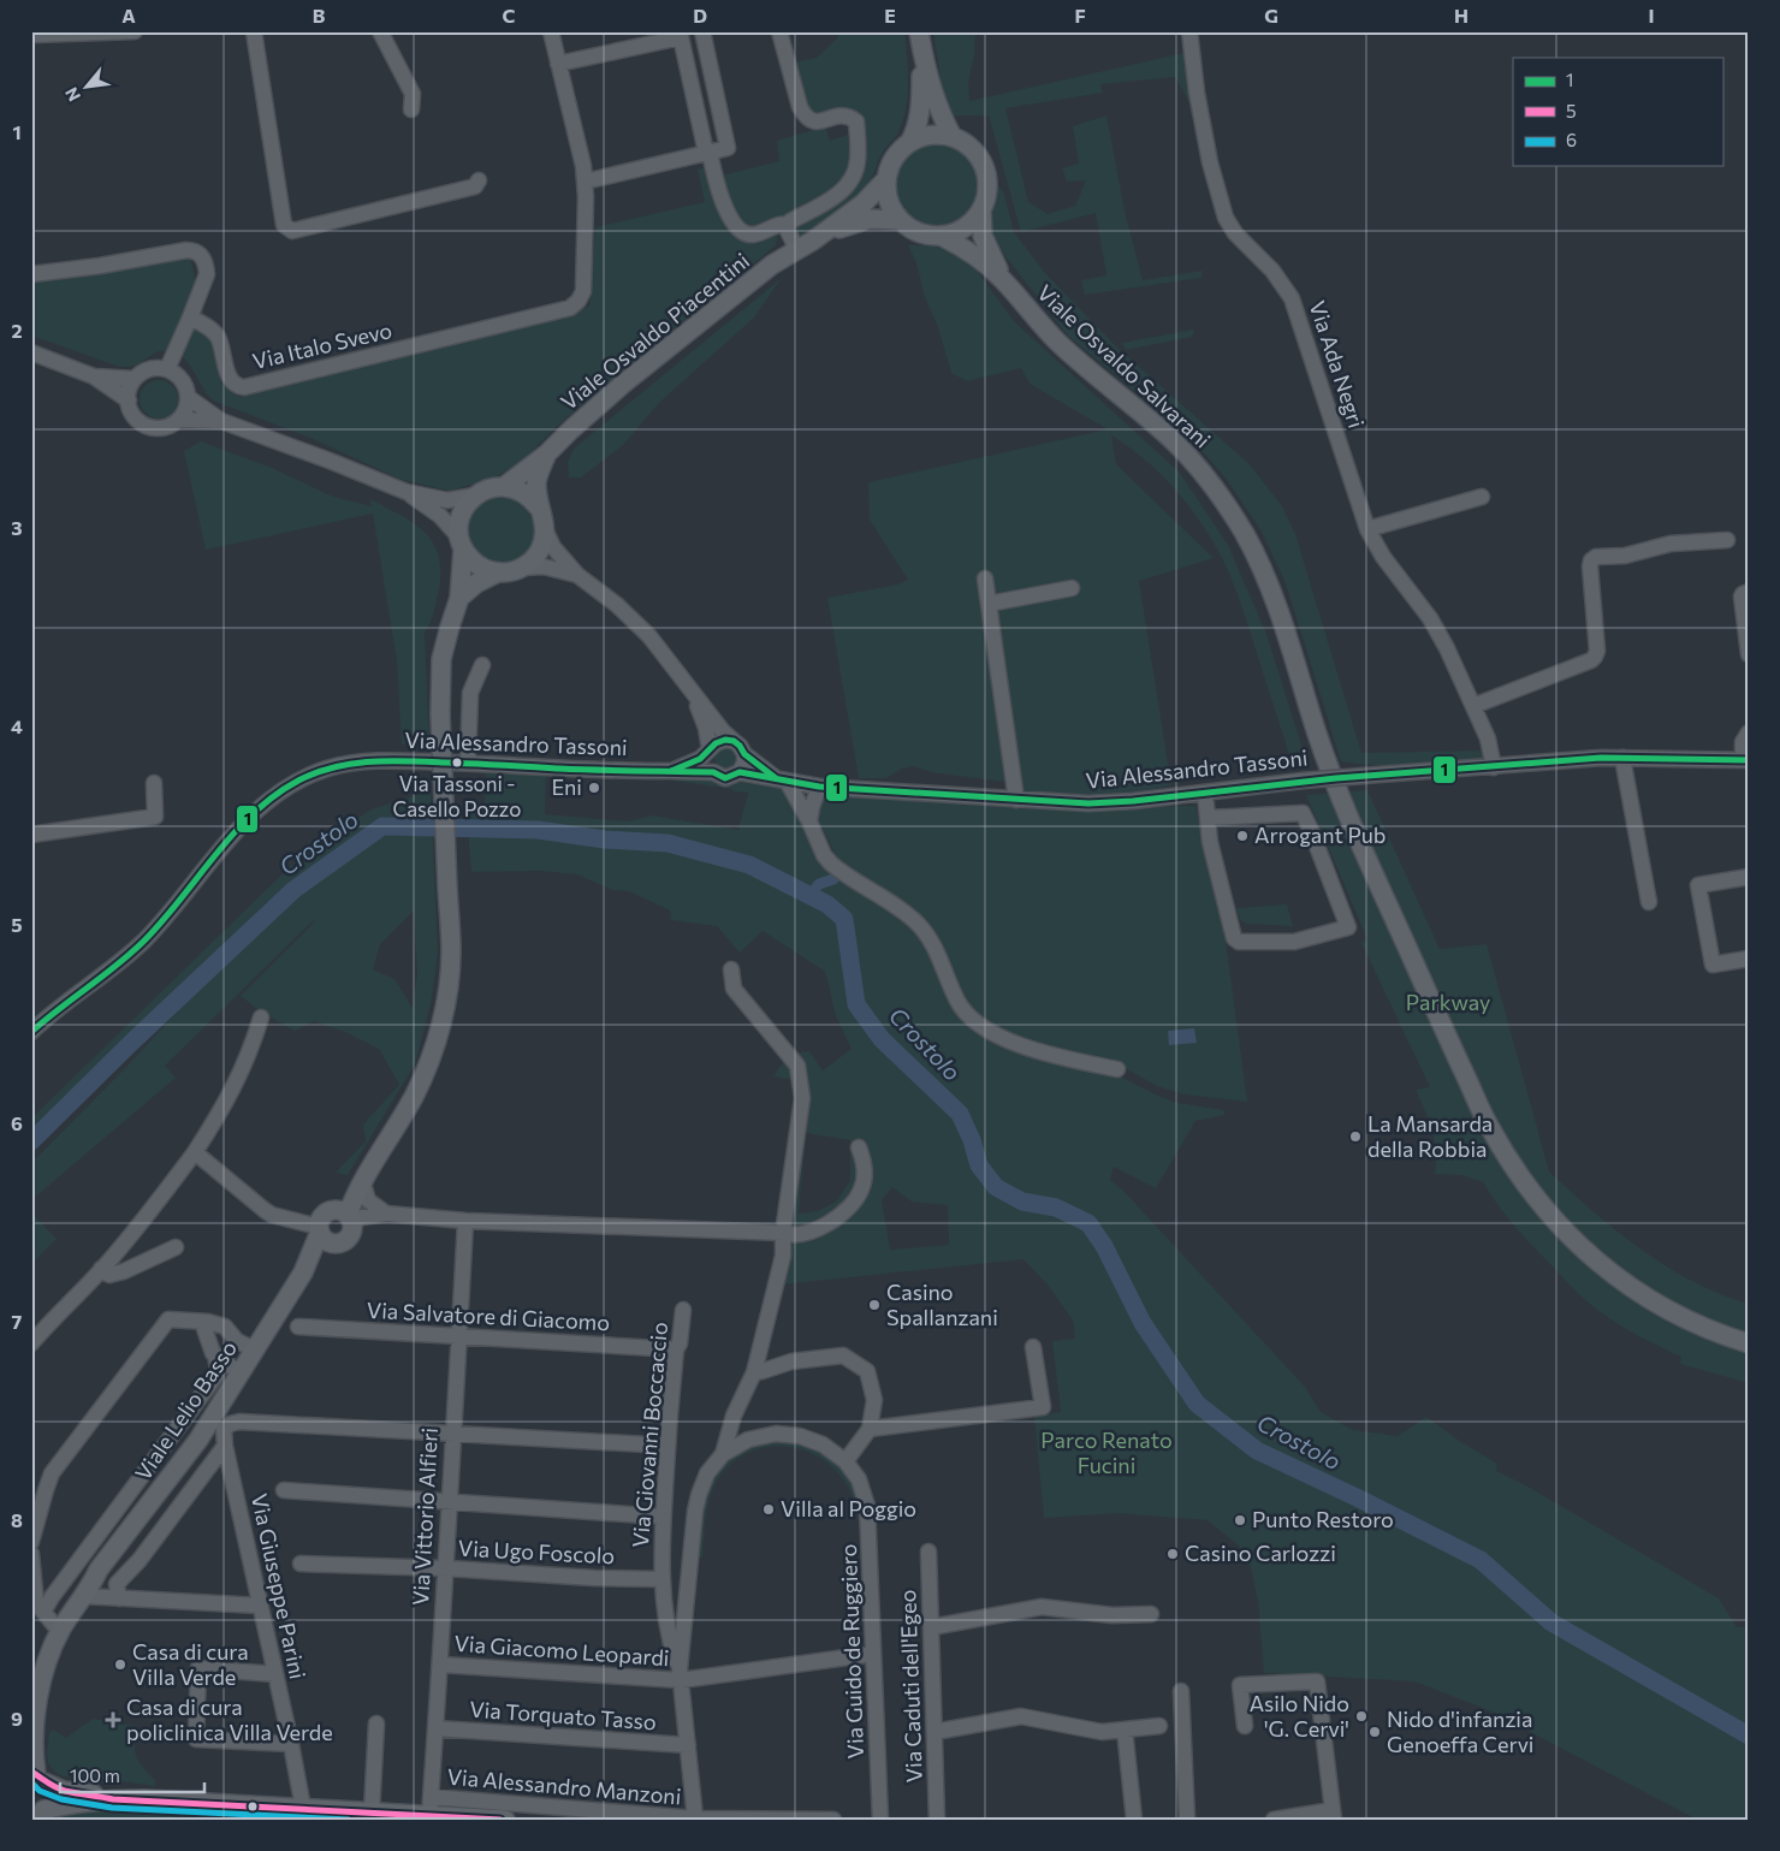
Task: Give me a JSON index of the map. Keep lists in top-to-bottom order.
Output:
{
  "streets": {
    "main road": ["Viale Osvaldo Piacentini", "Viale Osvaldo Salvarani", "Viale Lelio Basso"],
    "street": [
      "Via Italo Svevo",
      "Via Ada Negri",
      "Via Alessandro Tassoni",
      "Via Salvatore di Giacomo",
      "Via Giovanni Boccaccio",
      "Via Vittorio Alfieri",
      "Via Ugo Foscolo",
      "Via Giuseppe Parini",
      "Via Giacomo Leopardi",
      "Via Guido de Ruggiero",
      "Via Caduti dell'Egeo",
      "Via Torquato Tasso",
      "Via Alessandro Manzoni"
    ]
  },
  "crossings": [
    ["Viale Osvaldo Piacentini", "Viale Osvaldo Salvarani"],
    ["Via Ada Negri", "Via Alessandro Tassoni"],
    ["Via Salvatore di Giacomo", "Via Giovanni Boccaccio"],
    ["Via Salvatore di Giacomo", "Via Vittorio Alfieri"],
    ["Via Giovanni Boccaccio", "Via Ugo Foscolo"],
    ["Via Giovanni Boccaccio", "Via Giacomo Leopardi"],
    ["Via Giovanni Boccaccio", "Via Guido de Ruggiero"],
    ["Via Giovanni Boccaccio", "Via Torquato Tasso"],
    ["Via Giovanni Boccaccio", "Via Alessandro Manzoni"],
    ["Via Vittorio Alfieri", "Via Ugo Foscolo"],
    ["Via Vittorio Alfieri", "Via Giacomo Leopardi"],
    ["Via Vittorio Alfieri", "Via Torquato Tasso"],
    ["Via Vittorio Alfieri", "Via Alessandro Manzoni"],
    ["Via Giacomo Leopardi", "Via Guido de Ruggiero"]
  ],
  "water": ["Crostolo"],
  "parks": ["Parkway", "Parco Renato Fucini"],
  "places": {
    "other": [
      "Via Tassoni - Casello Pozzo",
      "Eni",
      "Arrogant Pub",
      "La Mansarda della Robbia",
      "Casino Spallanzani",
      "Villa al Poggio",
      "Punto Restoro",
      "Casino Carlozzi",
      "Casa di cura Villa Verde",
      "Asilo Nido 'G. Cervi'",
      "Nido d'infanzia Genoeffa Cervi"
    ],
    "health": ["Casa di cura policlinica Villa Verde"]
  },
  "lines": ["transit line 1", "transit line 5", "transit line 6"],
  "legend": ["1", "5", "6"],
  "scale_bar": "100 m",
  "north": "bottom left",
  "grid": {
    "columns": [
      "A",
      "B",
      "C",
      "D",
      "E",
      "F",
      "G",
      "H",
      "I"
    ],
    "rows": [
      "1",
      "2",
      "3",
      "4",
      "5",
      "6",
      "7",
      "8",
      "9"
    ]
  }
}
